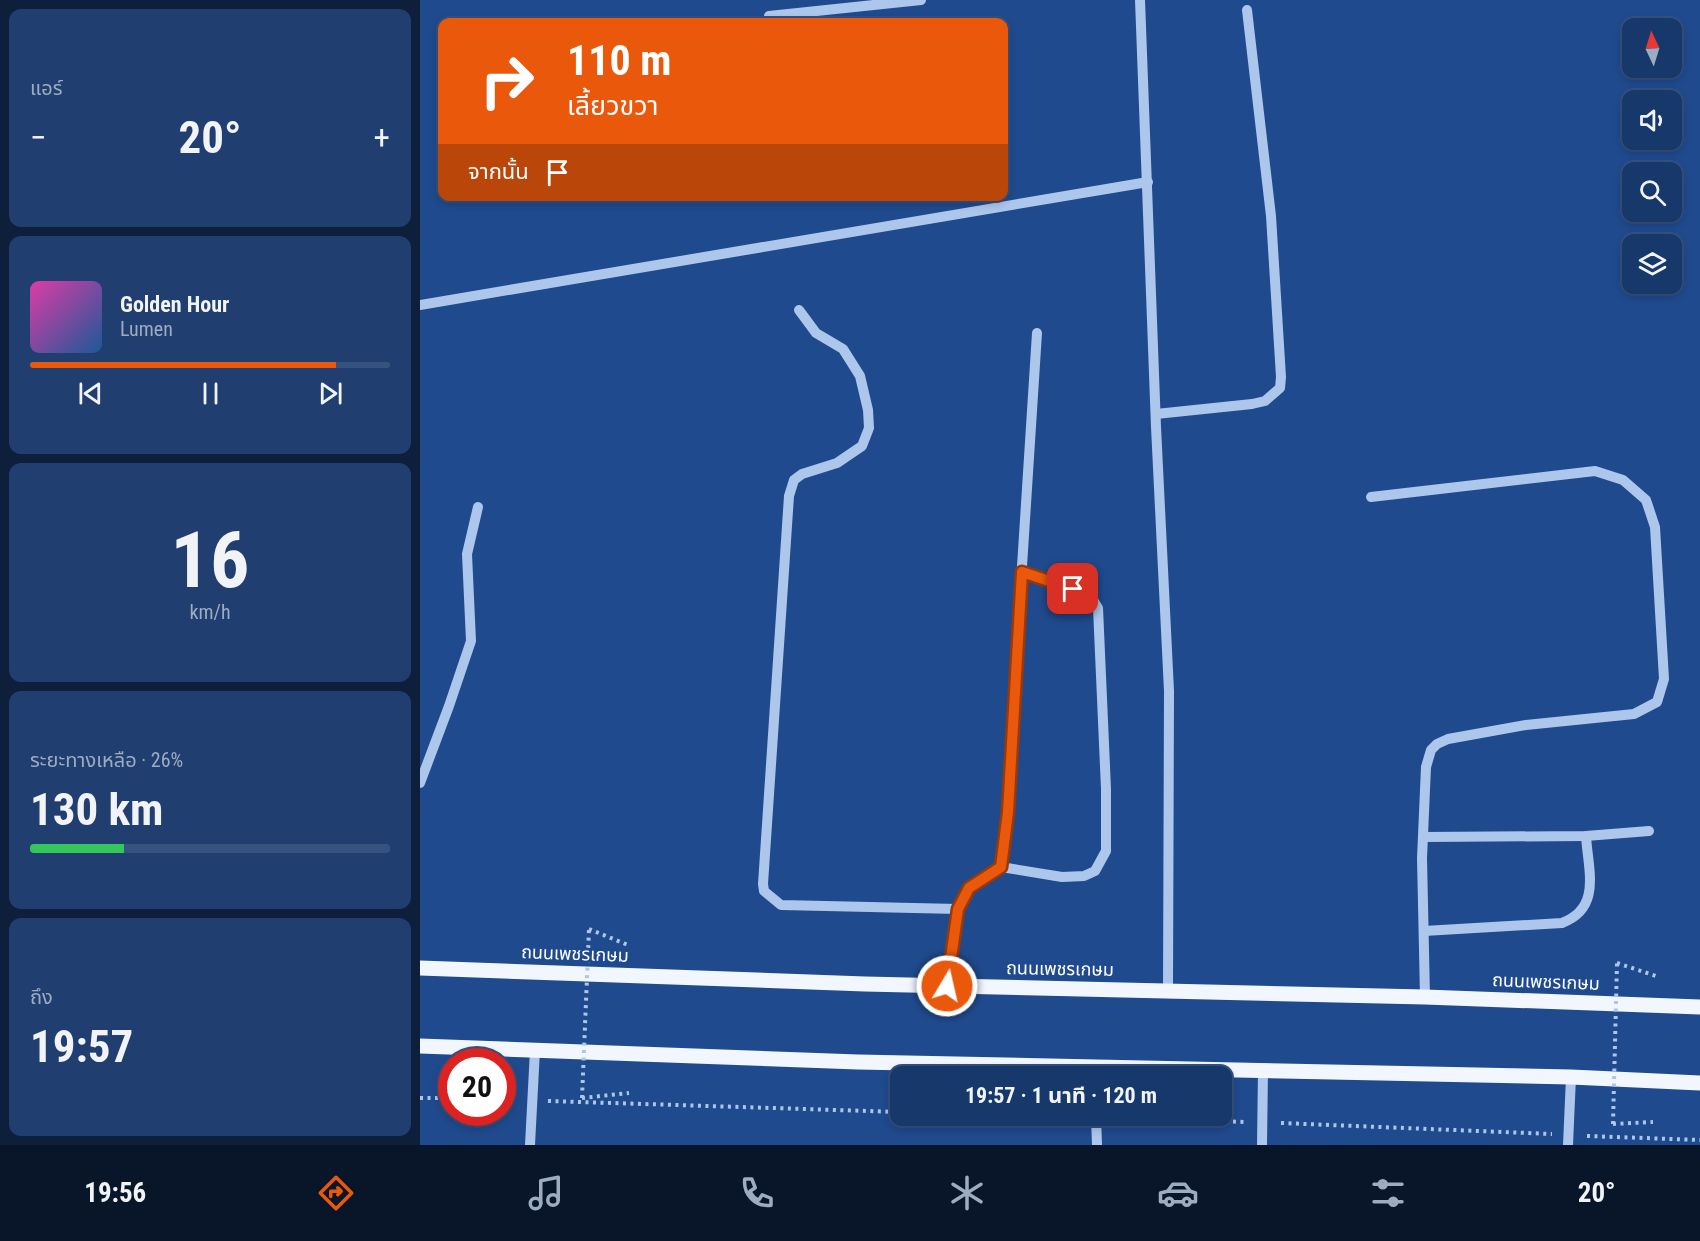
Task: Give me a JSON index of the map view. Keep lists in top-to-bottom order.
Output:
{
  "streets": {
    "main road": ["ถนนเพชรเกษม"]
  },
  "north": "top",
  "page": {
    "tile": [
      "แอร์",
      ["16", "km/h"],
      ["ระยะทางเหลือ · 26%", "130 km"],
      ["ถึง", "19:57"]
    ],
    "turn": ["110 m", "เลี้ยวขวา"],
    "heat": ["−", "20°", "+"],
    "then": "จากนั้น",
    "song": ["Golden Hour", "Lumen"],
    "limit": "20",
    "trip": "19:57 · 1 นาที · 120 m",
    "tabs": ["19:56", "20°"]
  }
}
